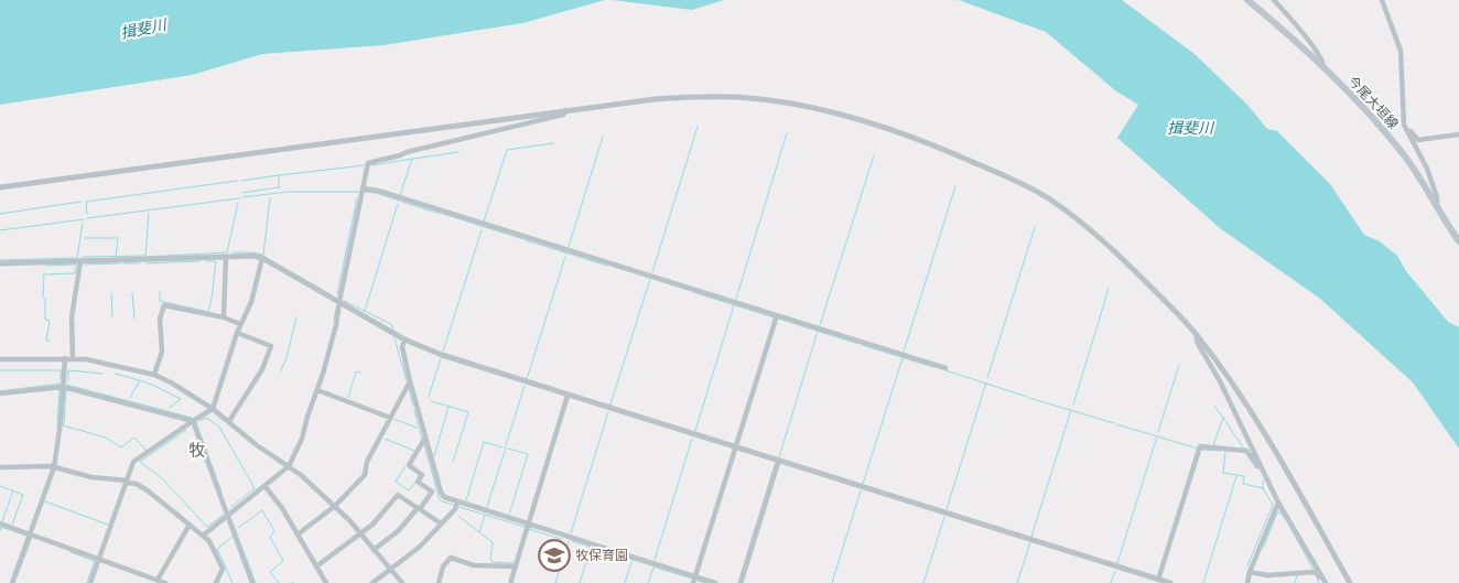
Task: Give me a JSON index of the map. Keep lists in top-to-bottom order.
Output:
{
  "streets": {
    "main road": ["今尾大垣線"]
  },
  "districts": ["牧"],
  "water": ["揖斐川"],
  "places": {
    "school or university": ["牧保育園"]
  }
}
